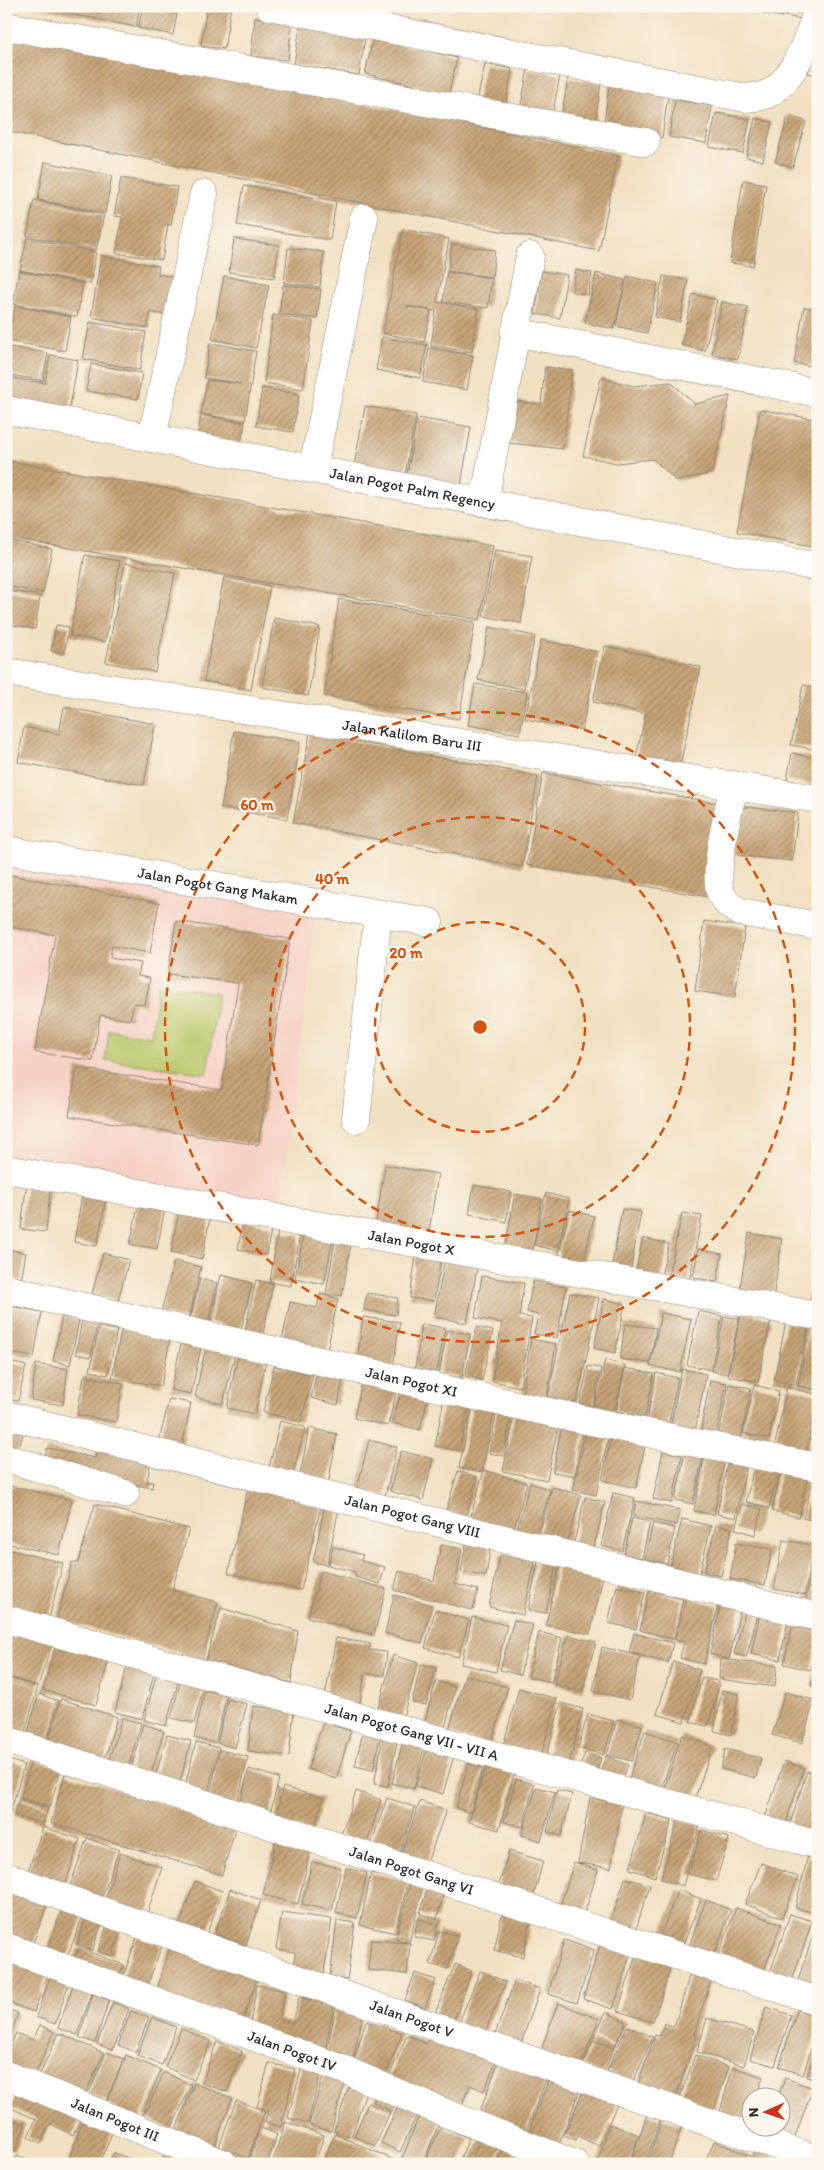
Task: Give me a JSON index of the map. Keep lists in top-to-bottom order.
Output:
{
  "streets": {
    "street": [
      "Jalan Pogot Palm Regency",
      "Jalan Kalilom Baru III",
      "Jalan Pogot Gang Makam",
      "Jalan Pogot X",
      "Jalan Pogot XI",
      "Jalan Pogot Gang VIII",
      "Jalan Pogot Gang VII - VII A",
      "Jalan Pogot Gang VI",
      "Jalan Pogot V",
      "Jalan Pogot IV",
      "Jalan Pogot III"
    ]
  },
  "north": "left",
  "rings": ["60 m", "40 m", "20 m"]
}
